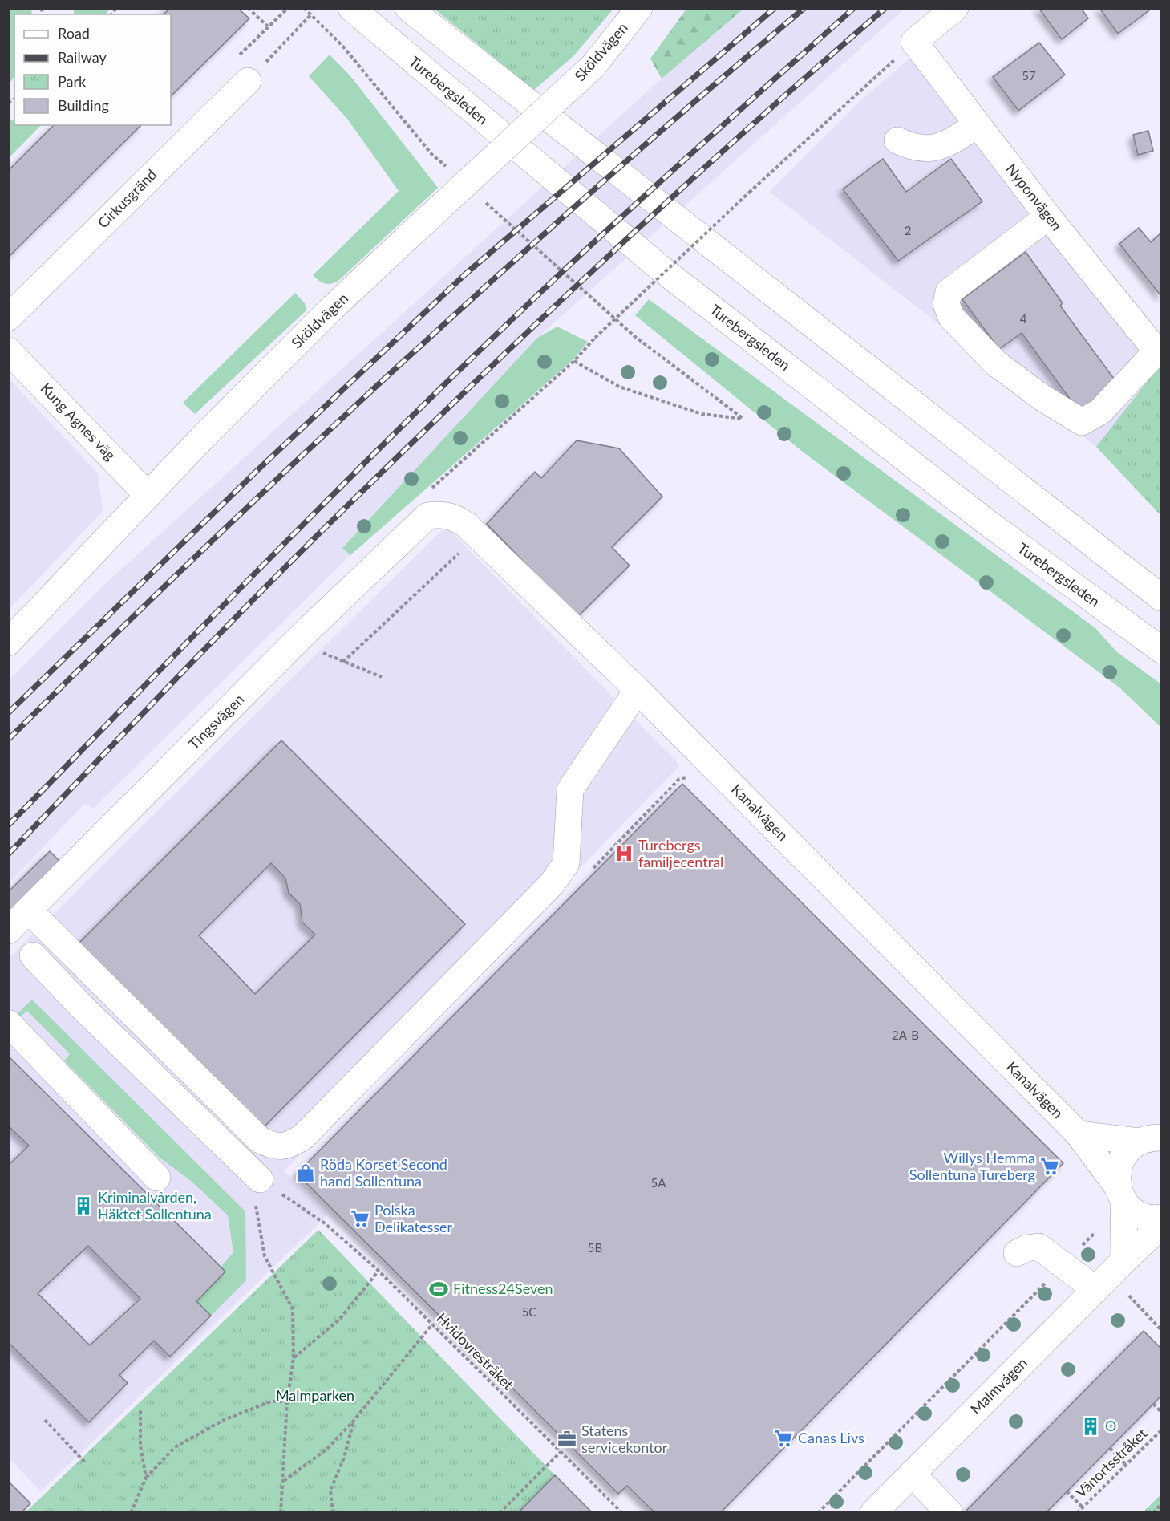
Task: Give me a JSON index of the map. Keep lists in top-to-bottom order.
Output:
{
  "streets": {
    "street": [
      "Sköldvägen",
      "Turebergsleden",
      "Nyponvägen",
      "Cirkusgränd",
      "Kung Agnes väg",
      "Tingsvägen",
      "Kanalvägen",
      "Malmvägen"
    ],
    "path": ["Hvidovrestråket", "Vänortsstråket"]
  },
  "crossings": [
    ["Sköldvägen", "Kung Agnes väg"],
    ["Tingsvägen", "Kanalvägen"]
  ],
  "parks": ["Malmparken"],
  "places": {
    "hospital": ["Turebergs familjecentral"],
    "supermarket": ["Willys Hemma Sollentuna Tureberg", "Polska Delikatesser", "Canas Livs"],
    "shop": ["Röda Korset Second hand Sollentuna"],
    "building": ["Kriminalvården, Häktet Sollentuna", "O"],
    "sports": ["Fitness24Seven"],
    "office": ["Statens servicekontor"]
  },
  "house_numbers": [
    "57",
    "2",
    "4",
    "2A-B",
    "5A",
    "5B",
    "5C"
  ],
  "legend": [
    "Road",
    "Railway",
    "Park",
    "Building"
  ]
}
